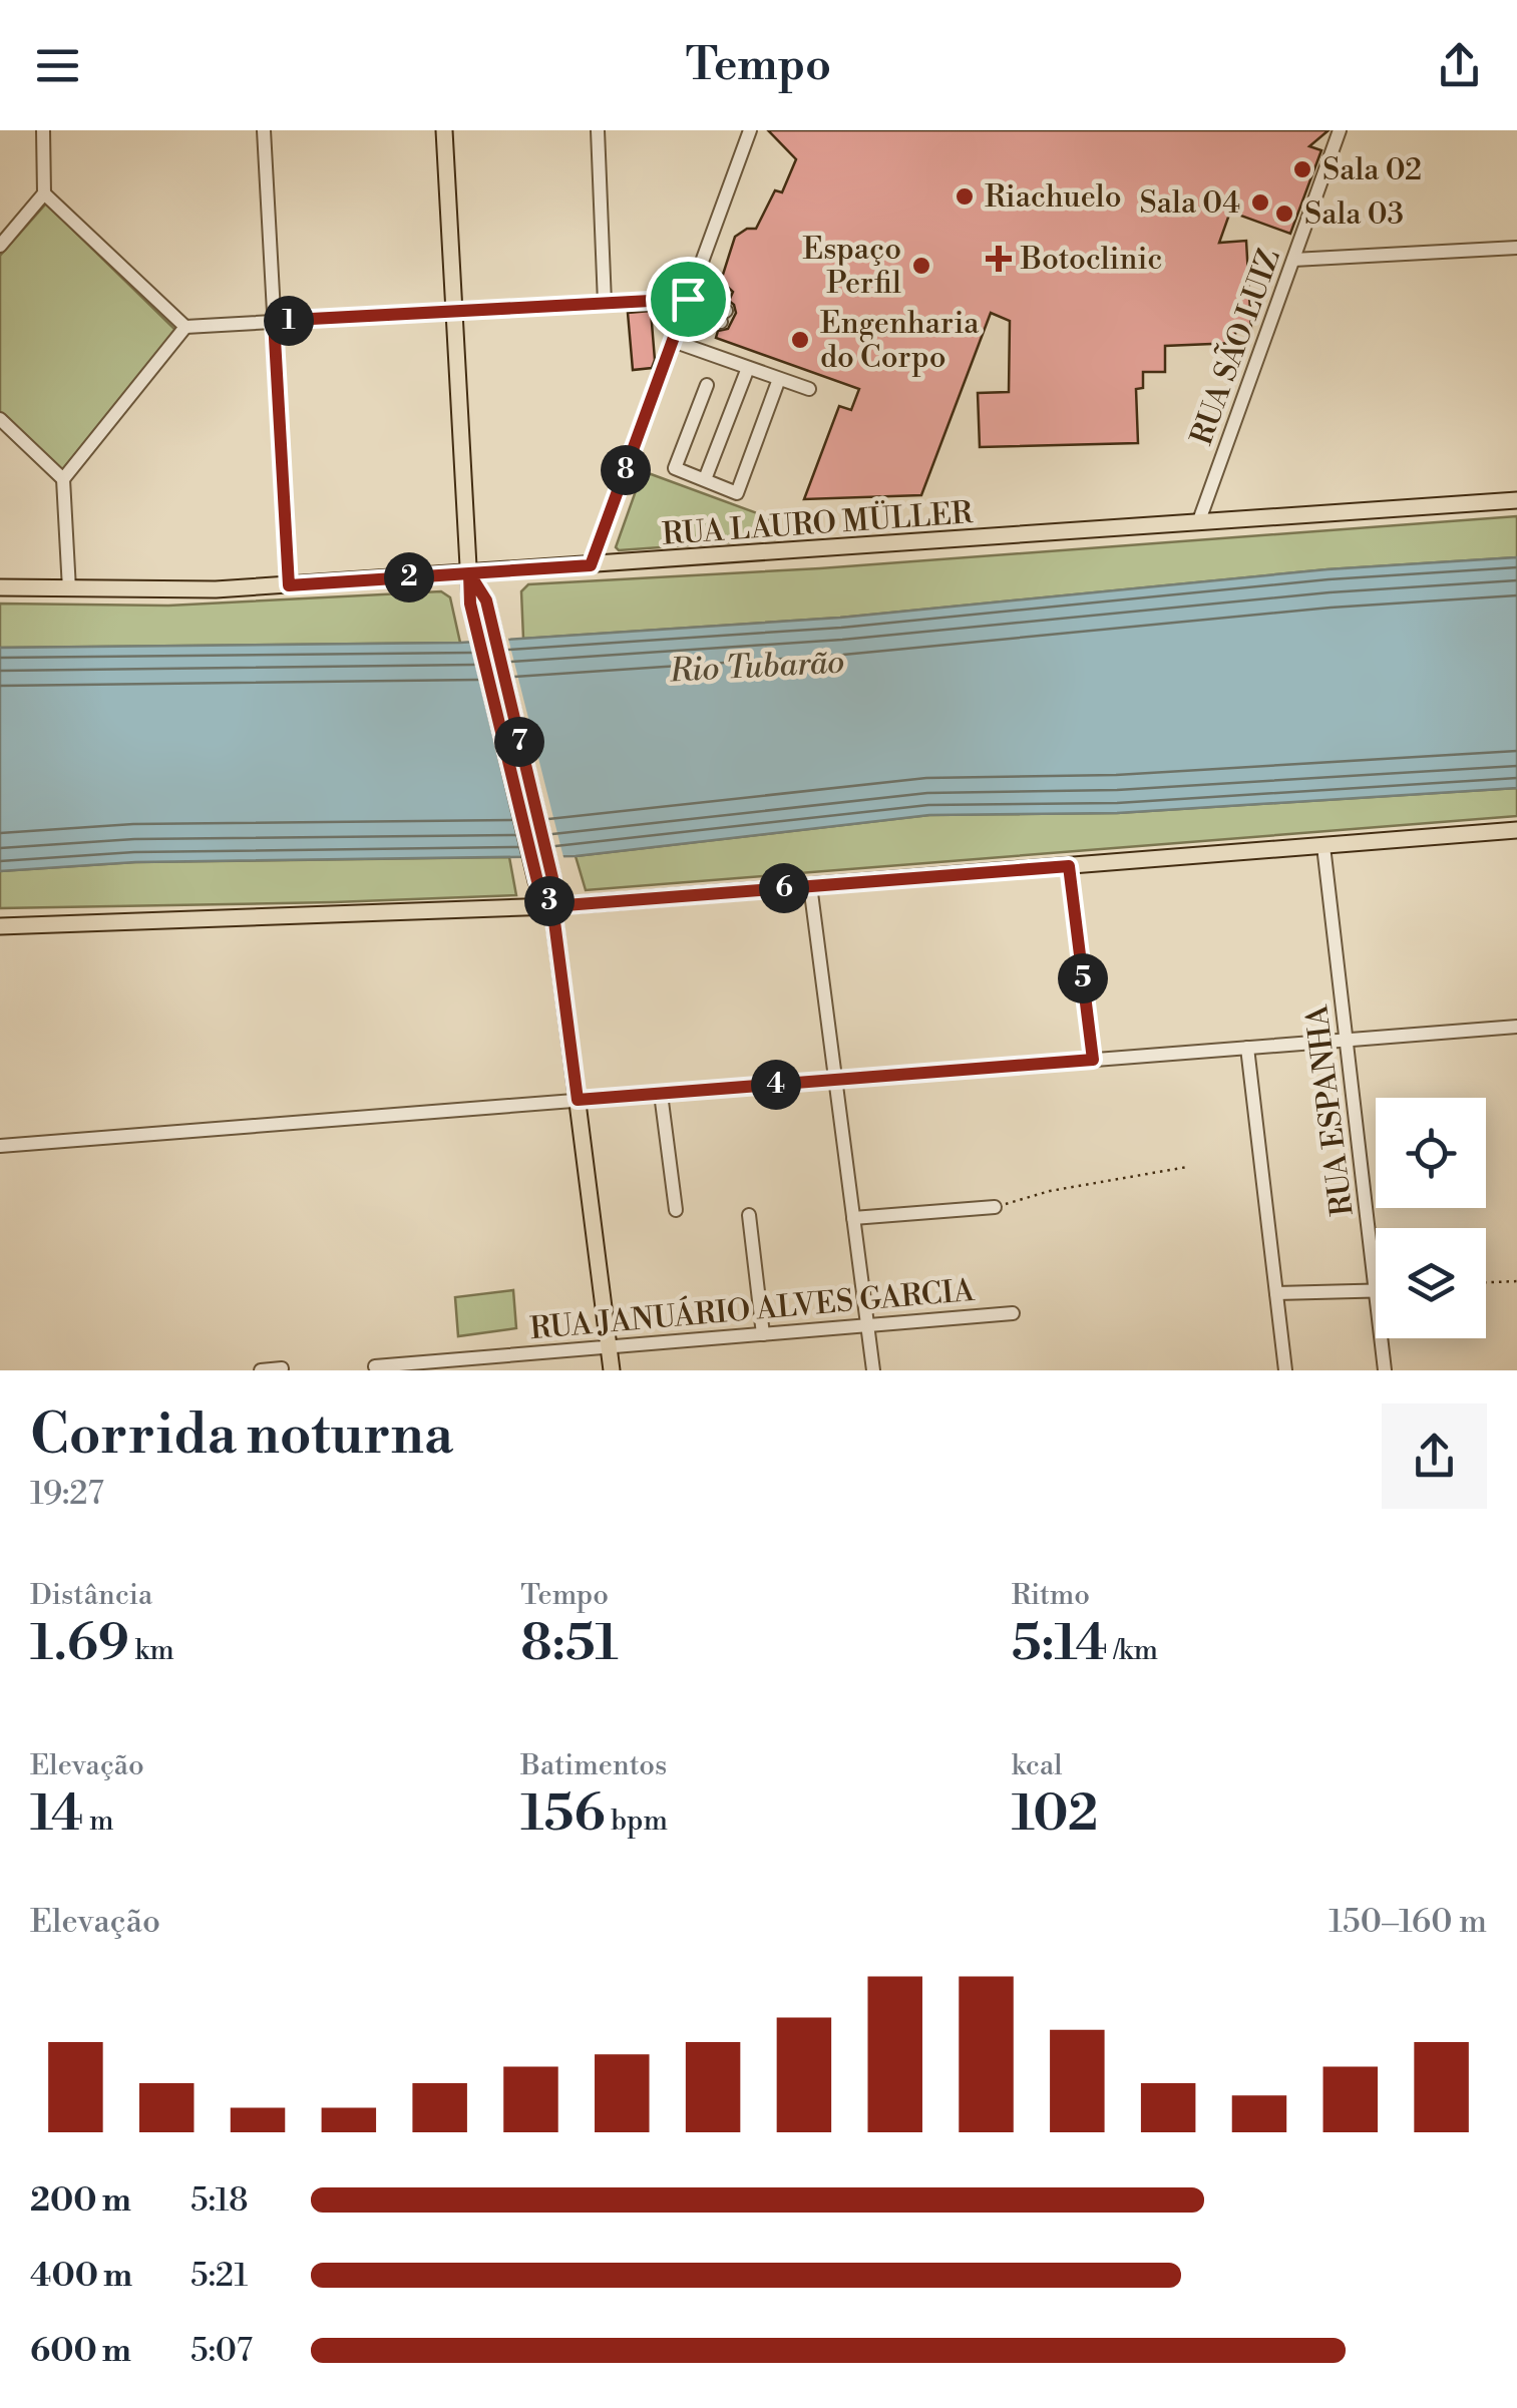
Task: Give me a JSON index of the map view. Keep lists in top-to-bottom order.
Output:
{
  "streets": {
    "main road": ["RUA LAURO MÜLLER"],
    "street": ["RUA SÃO LUIZ", "RUA ESPANHA", "RUA JANUÁRIO ALVES GARCIA"]
  },
  "crossings": [
    ["RUA SÃO LUIZ", "RUA LAURO MÜLLER"]
  ],
  "water": ["Rio Tubarão"],
  "places": {
    "other": [
      "Sala 02",
      "Riachuelo",
      "Sala 04",
      "Sala 03",
      "Espaço Perfil",
      "Engenharia do Corpo"
    ],
    "health": ["Botoclinic"]
  },
  "page": {
    "header": "Tempo",
    "pins": [
      "1",
      "8",
      "2",
      "7",
      "6",
      "3",
      "5",
      "4"
    ],
    "heading": ["Corrida noturna", "19:27"],
    "stats": [
      ["Distância", "1.69 km"],
      ["Tempo", "8:51"],
      ["Ritmo", "5:14 /km"],
      ["Elevação", "14 m"],
      ["Batimentos", "156 bpm"],
      ["kcal", "102"]
    ],
    "chart": ["Elevação", "150–160 m"],
    "list": [
      {
        "name": "200 m",
        "note": "5:18"
      },
      {
        "name": "400 m",
        "note": "5:21"
      },
      {
        "name": "600 m",
        "note": "5:07"
      }
    ]
  }
}
